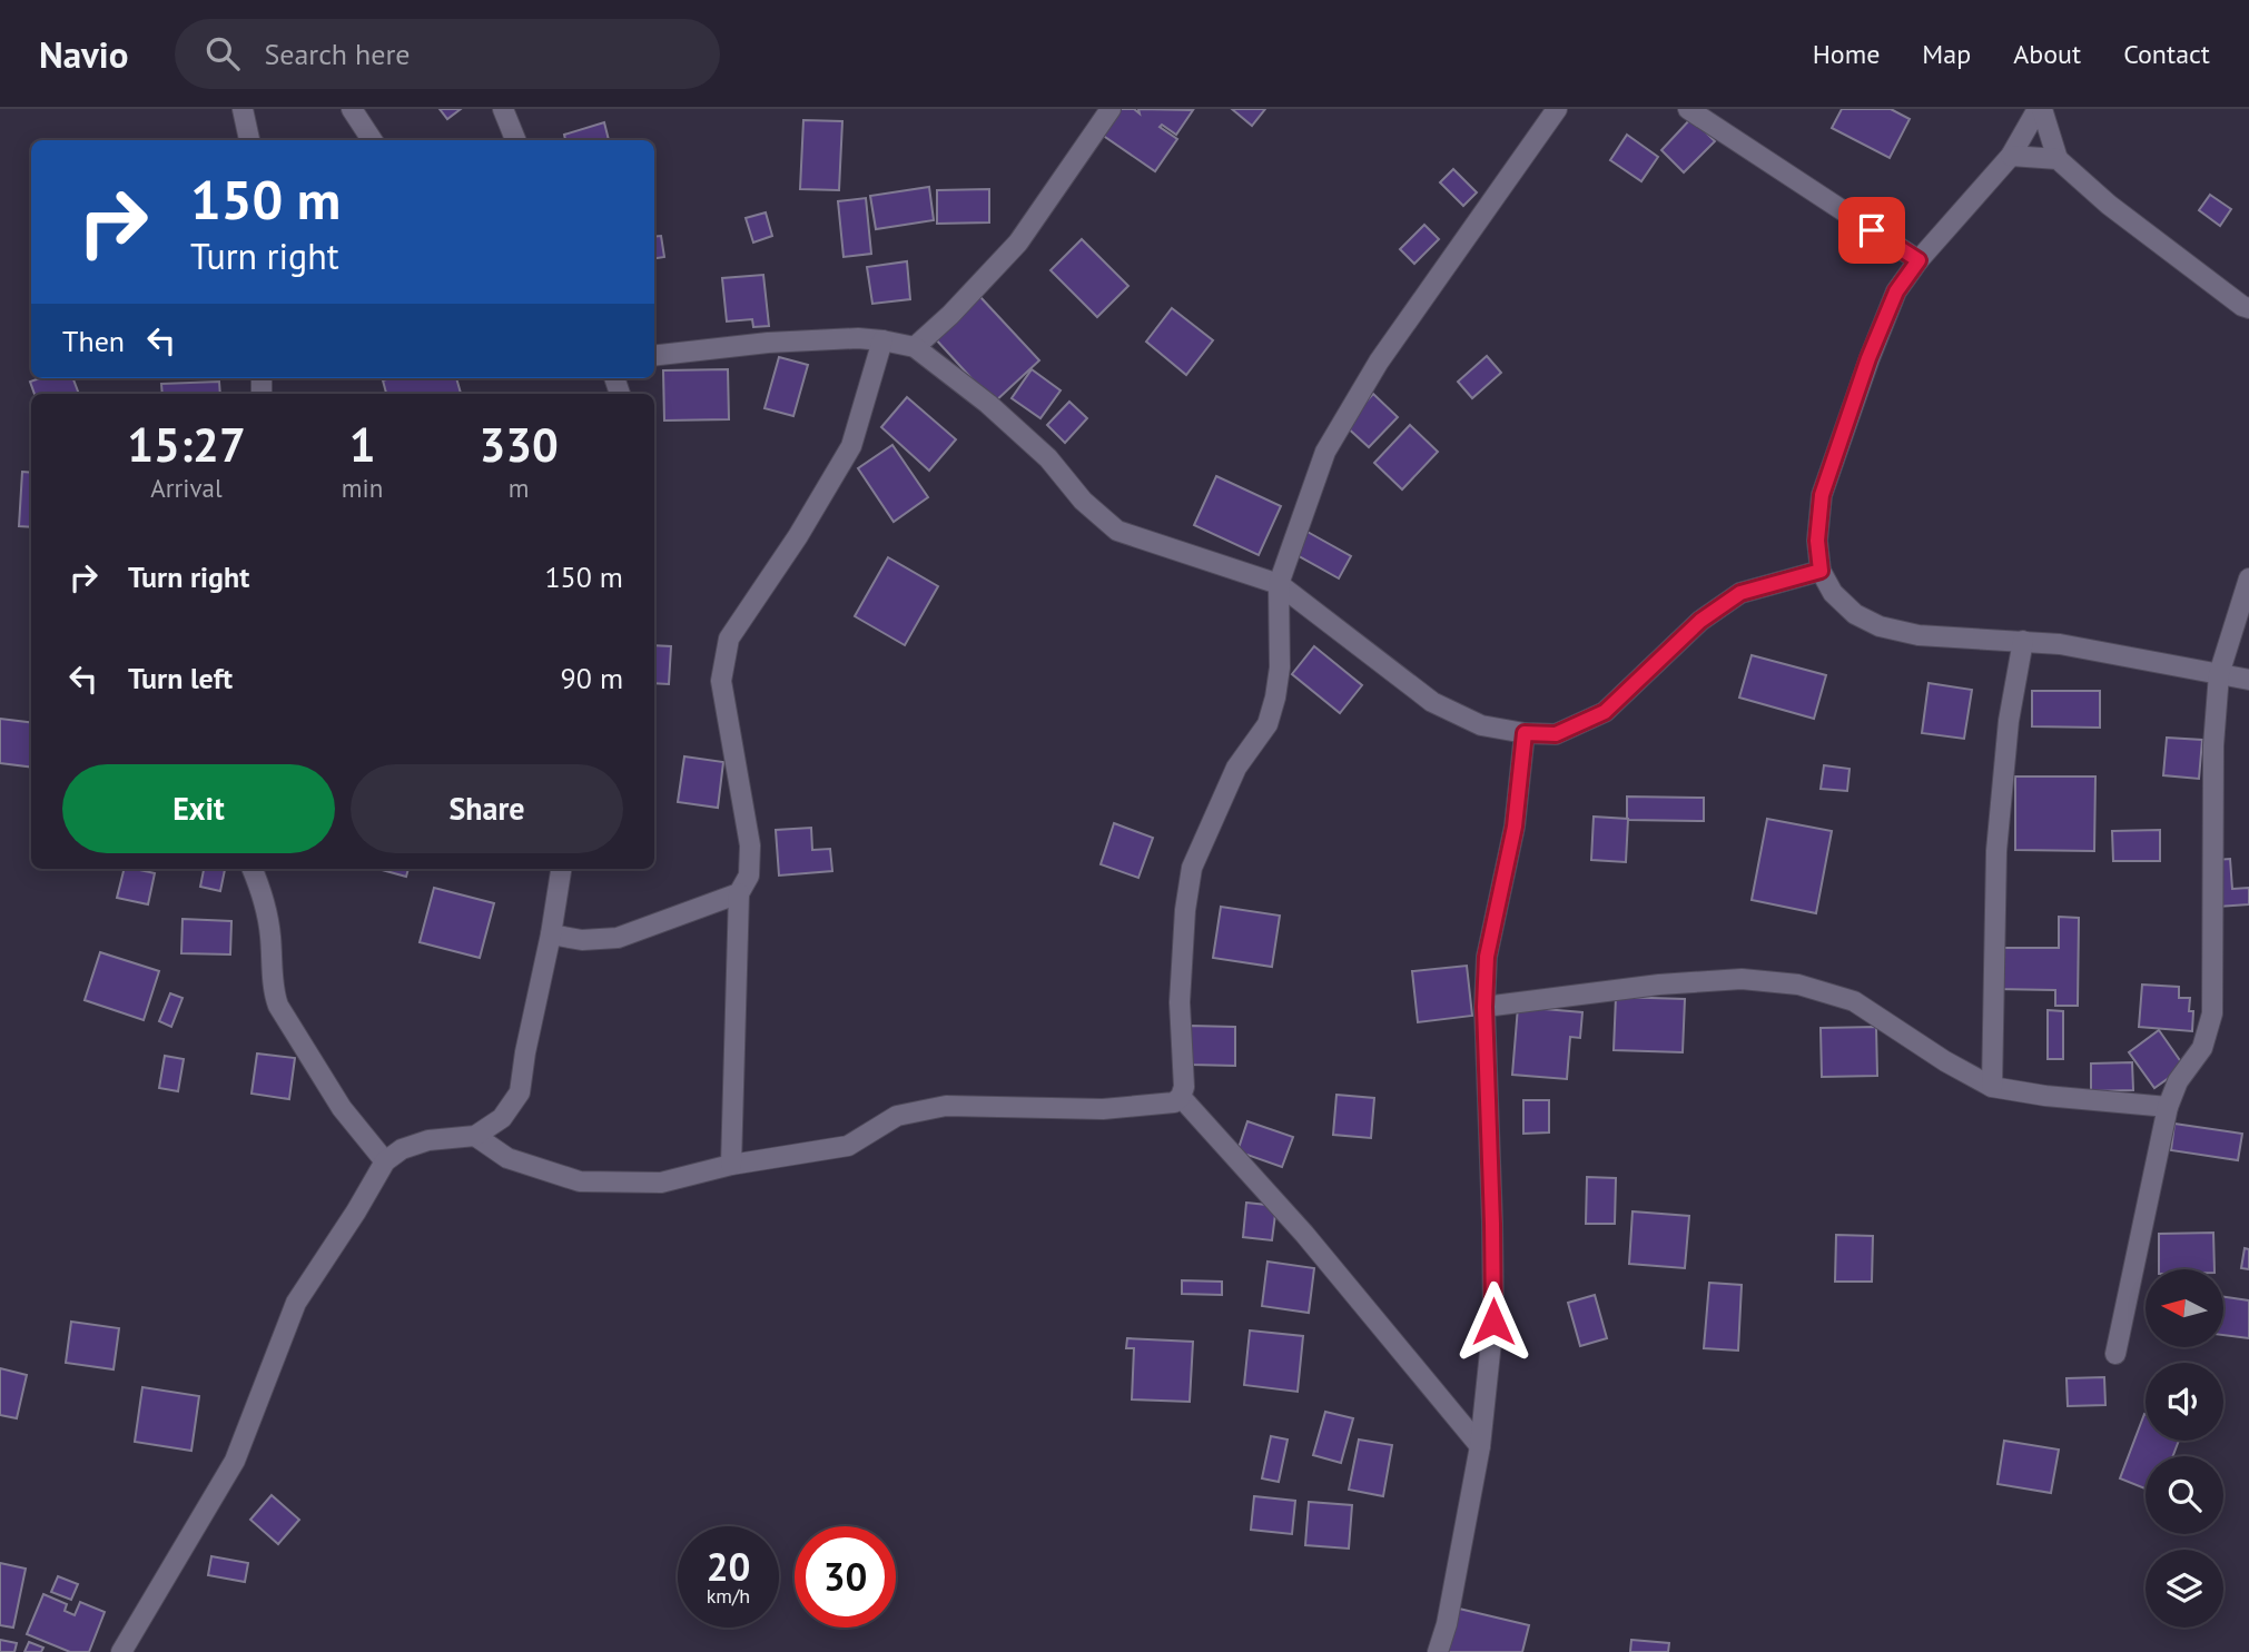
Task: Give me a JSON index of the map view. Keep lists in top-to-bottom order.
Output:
{
  "north": "left",
  "page": {
    "header": "Navio",
    "search": "Search here",
    "nav": [
      "Home",
      "Map",
      "About",
      "Contact"
    ],
    "turn": ["150 m", "Turn right"],
    "then": "Then",
    "eta": [
      "15:27",
      "Arrival",
      "1",
      "min",
      "330",
      "m"
    ],
    "list": [
      {
        "name": "Turn right",
        "value": "150 m"
      },
      {
        "name": "Turn left",
        "value": "90 m"
      }
    ],
    "buttons": ["Exit", "Share"],
    "speed": "20 km/h",
    "limit": "30"
  }
}
